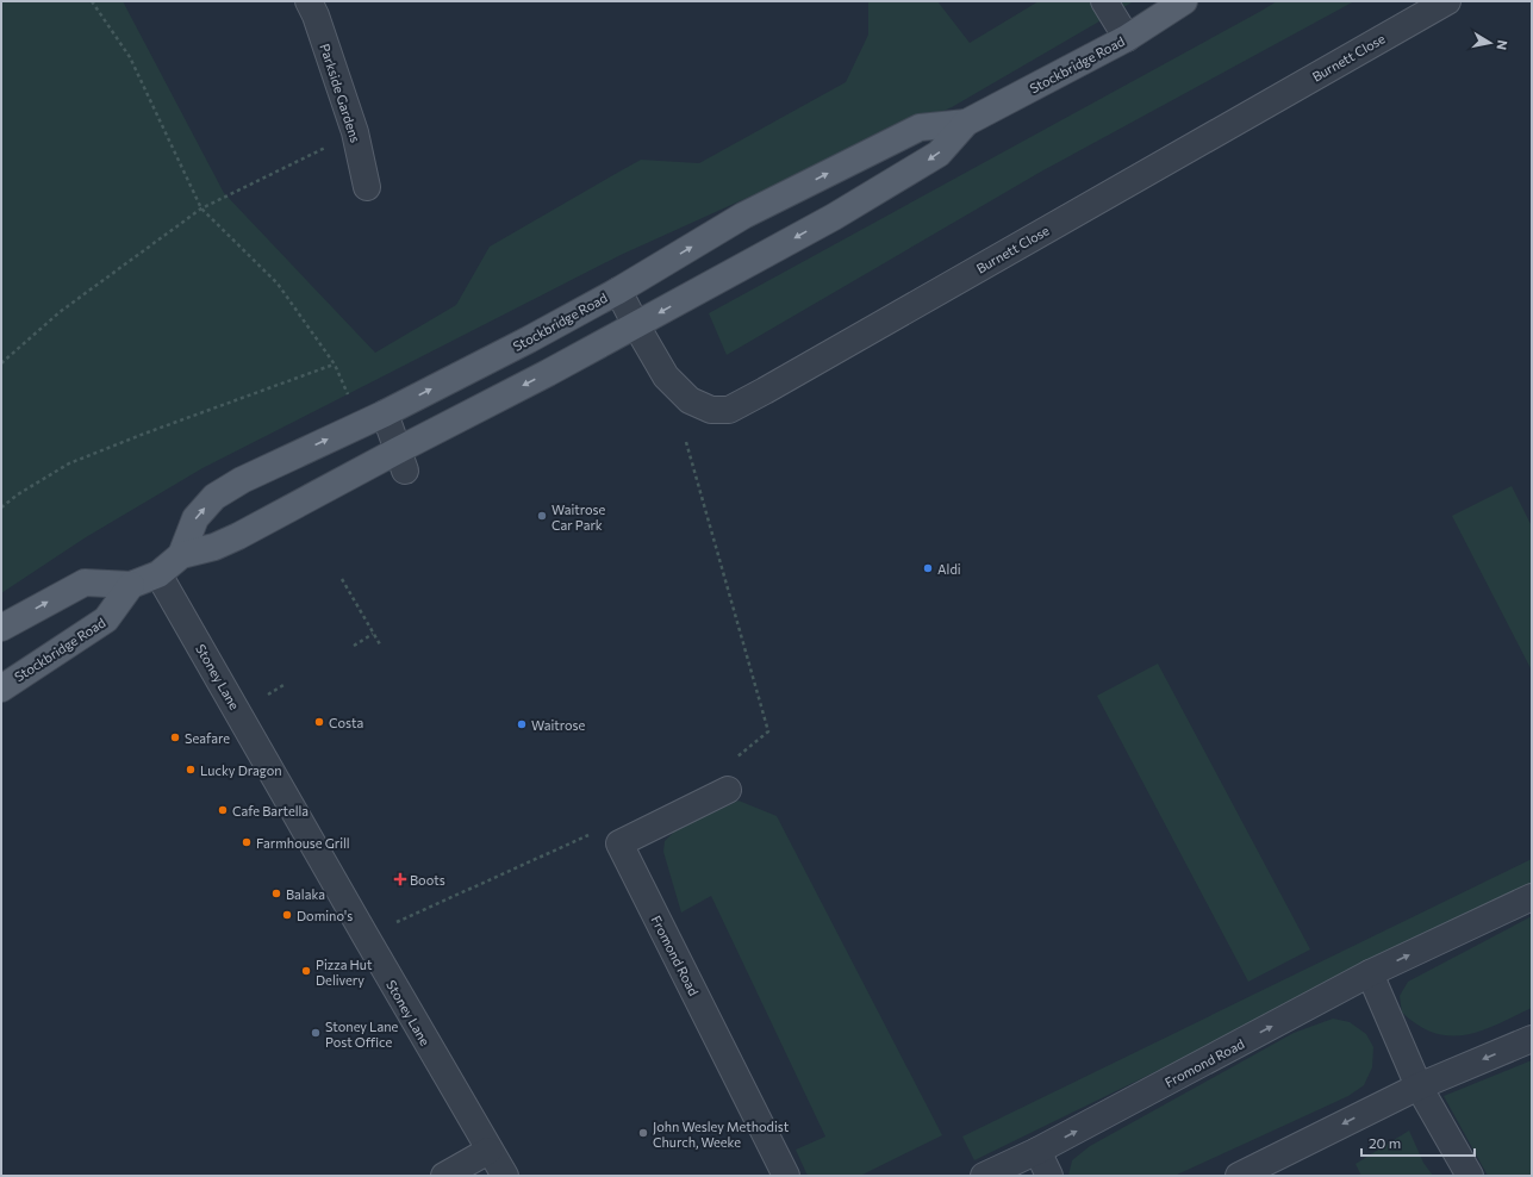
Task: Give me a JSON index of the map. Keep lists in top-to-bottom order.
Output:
{
  "streets": {
    "main road": ["Stockbridge Road"],
    "street": [
      "Burnett Close",
      "Parkside Gardens",
      "Stoney Lane",
      "Fromond Road"
    ]
  },
  "crossings": [
    ["Burnett Close", "Stockbridge Road"],
    ["Stockbridge Road", "Stoney Lane"]
  ],
  "places": {
    "other": [
      "Waitrose Car Park",
      "Aldi",
      "Costa",
      "Waitrose",
      "Seafare",
      "Lucky Dragon",
      "Cafe Bartella",
      "Farmhouse Grill",
      "Balaka",
      "Domino's",
      "Pizza Hut Delivery",
      "Stoney Lane Post Office",
      "John Wesley Methodist Church, Weeke"
    ],
    "health": ["Boots"]
  },
  "scale_bar": "20 m",
  "north": "right"
}
